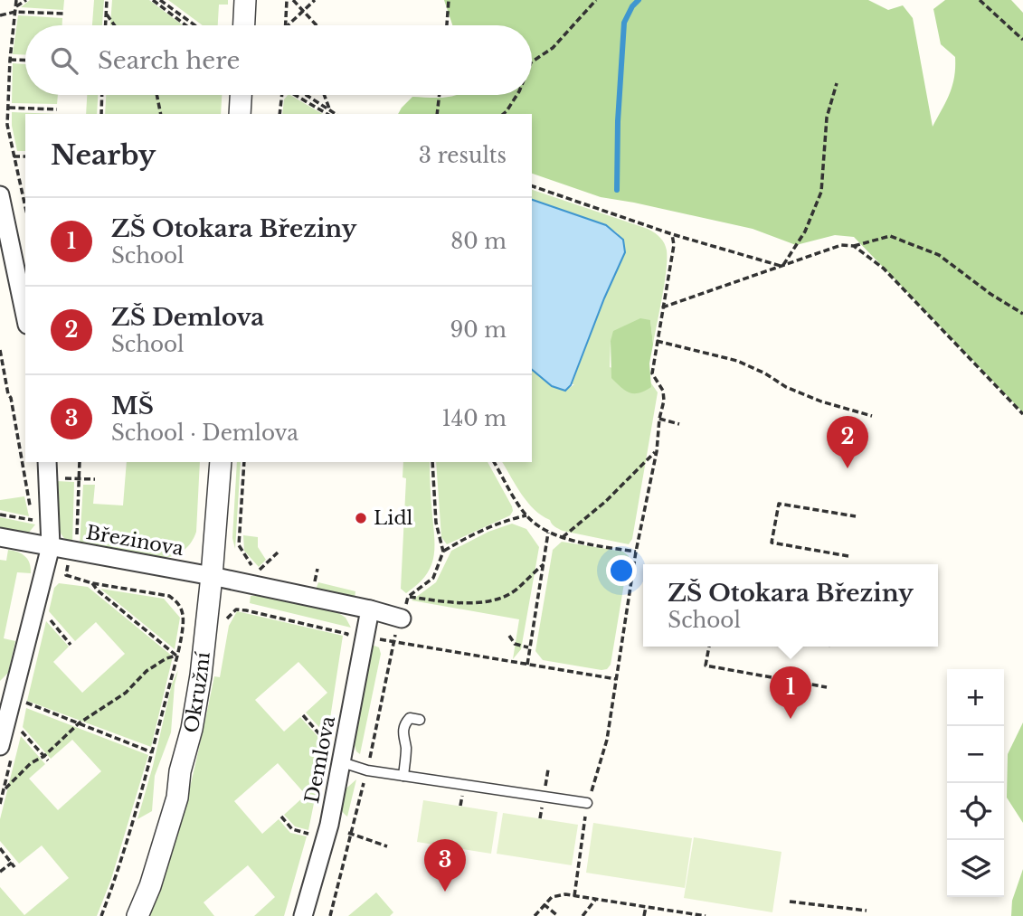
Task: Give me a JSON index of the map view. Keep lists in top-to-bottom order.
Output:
{
  "streets": {
    "street": ["Březinova", "Okružní", "Demlova"]
  },
  "crossings": [
    ["Březinova", "Okružní"]
  ],
  "places": ["Lidl"],
  "page": {
    "search": "Search here",
    "heading": ["Nearby", "3 results"],
    "list": [
      {
        "mark": "1",
        "name": "ZŠ Otokara Březiny",
        "note": "School",
        "value": "80 m"
      },
      {
        "mark": "2",
        "name": "ZŠ Demlova",
        "note": "School",
        "value": "90 m"
      },
      {
        "mark": "3",
        "name": "MŠ",
        "note": "School · Demlova",
        "value": "140 m"
      }
    ],
    "pins": ["2", "1", "3"],
    "popup": ["ZŠ Otokara Březiny", "School"],
    "map_buttons": ["+", "−"]
  }
}
